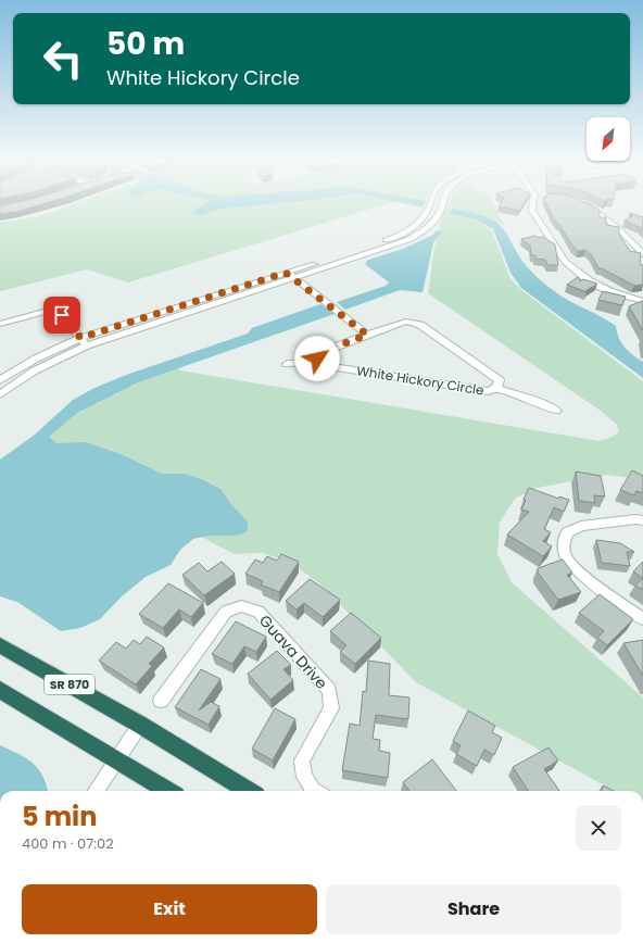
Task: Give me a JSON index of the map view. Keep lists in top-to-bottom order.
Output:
{
  "streets": {
    "highway": ["SR 870"],
    "street": ["White Hickory Circle", "Guava Drive"]
  },
  "north": "bottom left",
  "page": {
    "turn": ["50 m", "White Hickory Circle"],
    "heading": ["5 min", "400 m · 07:02"],
    "buttons": ["Exit", "Share"]
  }
}
